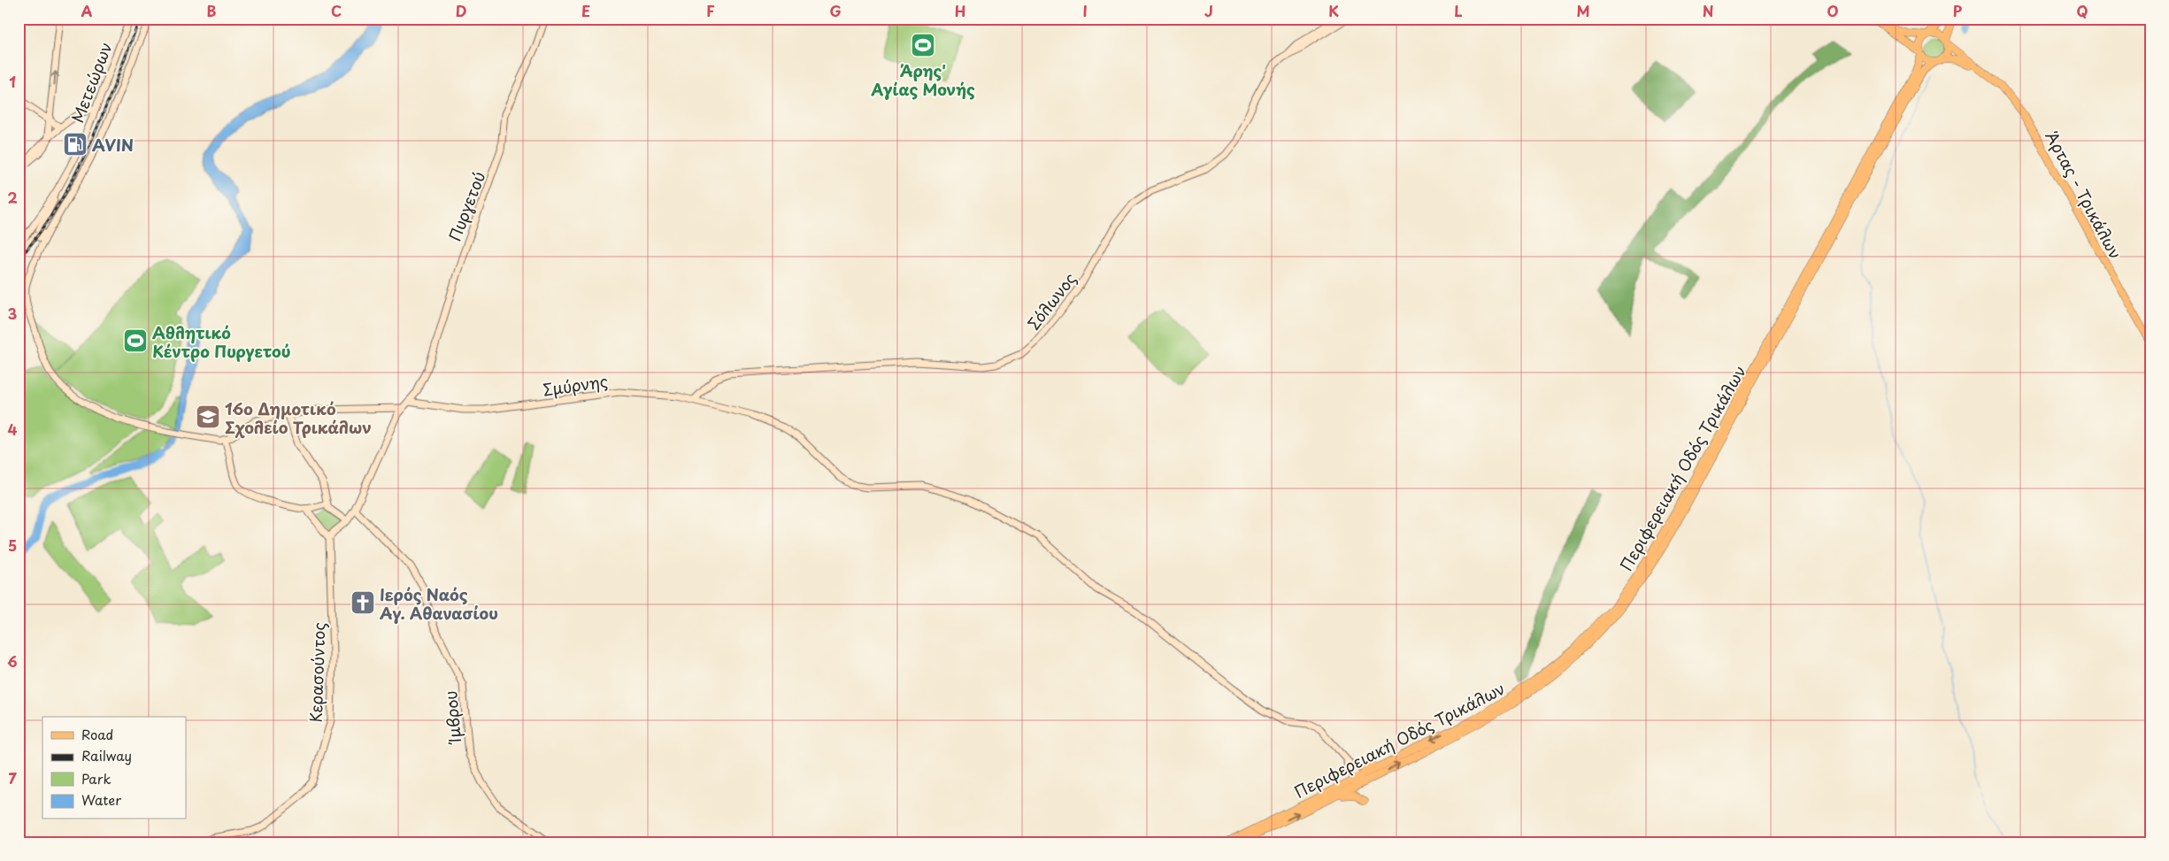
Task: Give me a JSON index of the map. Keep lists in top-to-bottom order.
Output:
{
  "streets": {
    "main road": ["Άρτας - Τρικάλων", "Περιφερειακή Οδός Τρικάλων"],
    "street": [
      "Μετεώρων",
      "Πυργετού",
      "Σόλωνος",
      "Σμύρνης",
      "Κερασούντος",
      "Ίμβρου"
    ]
  },
  "crossings": [
    ["Άρτας - Τρικάλων", "Περιφερειακή Οδός Τρικάλων"],
    ["Πυργετού", "Σμύρνης"],
    ["Σόλωνος", "Σμύρνης"]
  ],
  "places": {
    "sports": ["Άρης' Αγίας Μονής", "Αθλητικό Κέντρο Πυργετού"],
    "fuel station": ["AVIN"],
    "school or university": ["16ο Δημοτικό Σχολείο Τρικάλων"],
    "church": ["Ιερός Ναός Αγ. Αθανασίου"]
  },
  "legend": [
    "Road",
    "Railway",
    "Park",
    "Water"
  ],
  "grid": {
    "columns": [
      "A",
      "B",
      "C",
      "D",
      "E",
      "F",
      "G",
      "H",
      "I",
      "J",
      "K",
      "L",
      "M",
      "N",
      "O",
      "P",
      "Q"
    ],
    "rows": [
      "1",
      "2",
      "3",
      "4",
      "5",
      "6",
      "7"
    ]
  }
}
